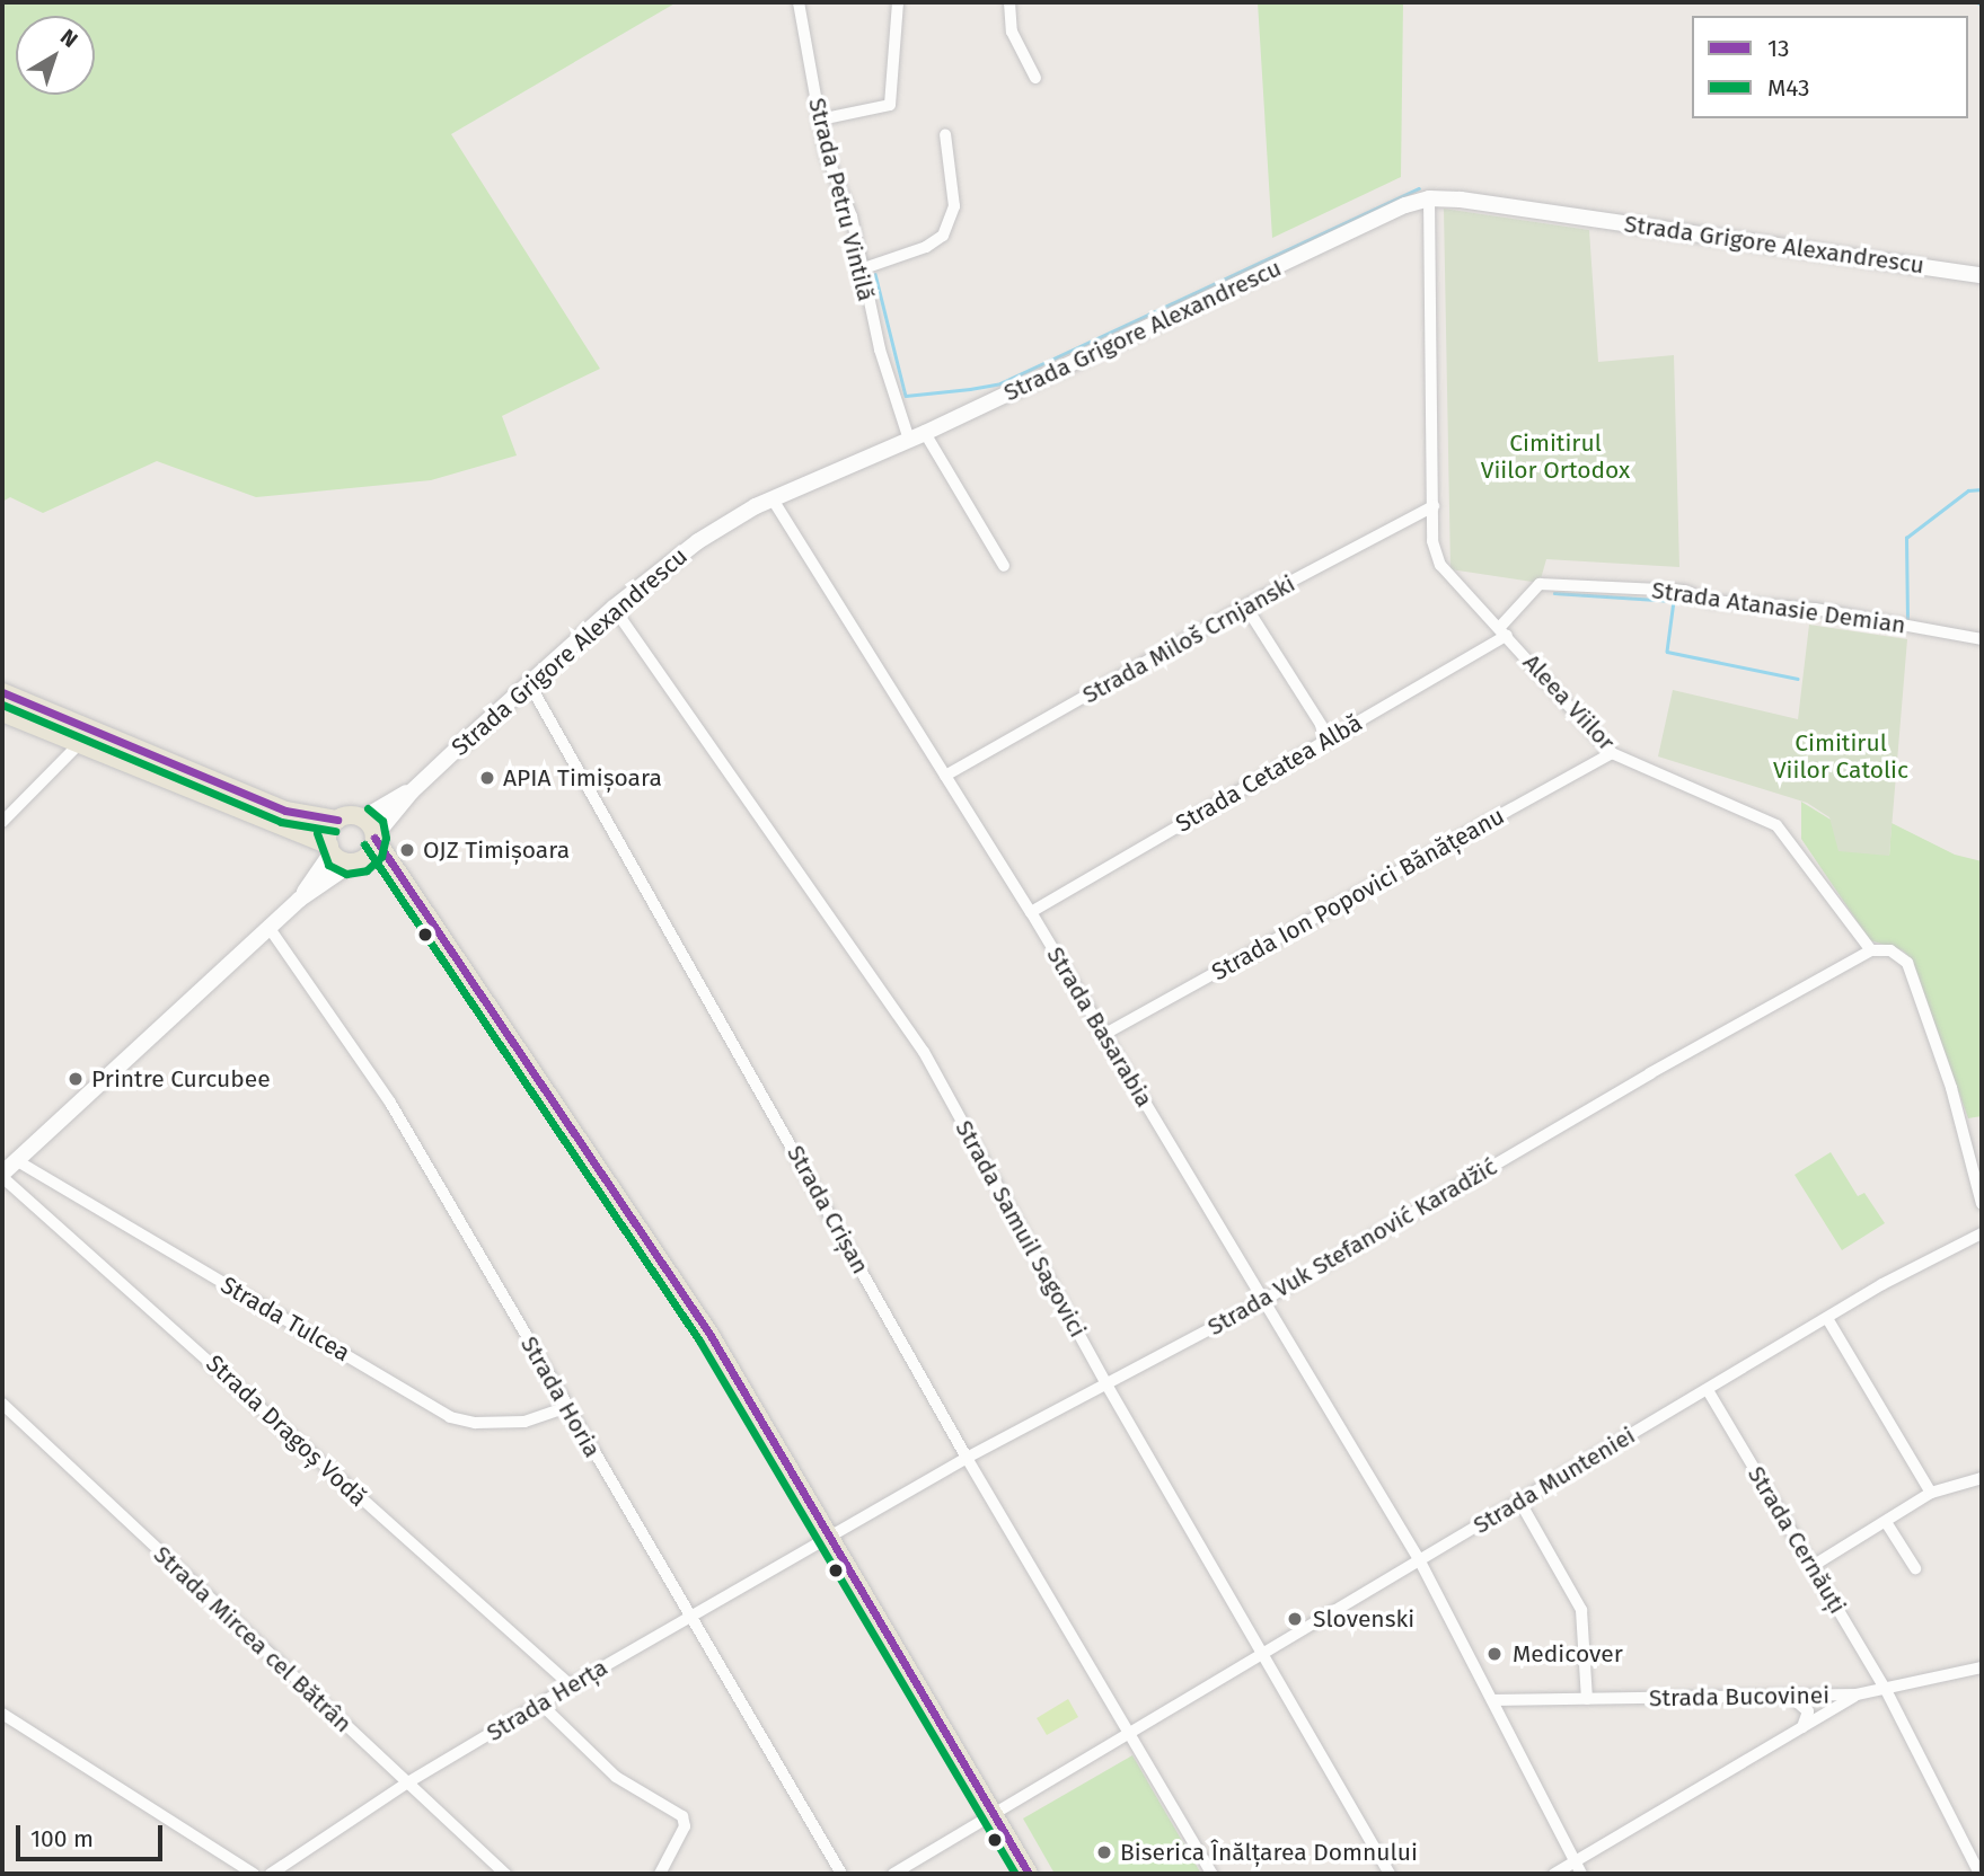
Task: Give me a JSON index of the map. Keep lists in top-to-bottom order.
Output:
{
  "streets": {
    "street": [
      "Strada Petru Vintilă",
      "Strada Grigore Alexandrescu",
      "Strada Atanasie Demian",
      "Strada Miloš Crnjanski",
      "Aleea Viilor",
      "Strada Cetatea Albă",
      "Strada Ion Popovici Bănățeanu",
      "Strada Basarabia",
      "Strada Crișan",
      "Strada Samuil Sagovici",
      "Strada Vuk Stefanović Karadžić",
      "Strada Tulcea",
      "Strada Horia",
      "Strada Dragoș Vodă",
      "Strada Munteniei",
      "Strada Cernăuți",
      "Strada Mircea cel Bătrân",
      "Strada Bucovinei",
      "Strada Herța"
    ]
  },
  "crossings": [
    ["Strada Petru Vintilă", "Strada Grigore Alexandrescu"],
    ["Strada Grigore Alexandrescu", "Aleea Viilor"],
    ["Strada Grigore Alexandrescu", "Strada Basarabia"],
    ["Strada Grigore Alexandrescu", "Strada Crișan"],
    ["Strada Grigore Alexandrescu", "Strada Samuil Sagovici"],
    ["Strada Atanasie Demian", "Aleea Viilor"],
    ["Strada Atanasie Demian", "Strada Cetatea Albă"],
    ["Strada Miloš Crnjanski", "Aleea Viilor"],
    ["Strada Miloš Crnjanski", "Strada Basarabia"],
    ["Aleea Viilor", "Strada Cetatea Albă"],
    ["Aleea Viilor", "Strada Ion Popovici Bănățeanu"],
    ["Aleea Viilor", "Strada Vuk Stefanović Karadžić"],
    ["Strada Cetatea Albă", "Strada Basarabia"],
    ["Strada Ion Popovici Bănățeanu", "Strada Basarabia"],
    ["Strada Basarabia", "Strada Vuk Stefanović Karadžić"],
    ["Strada Basarabia", "Strada Munteniei"],
    ["Strada Basarabia", "Strada Bucovinei"],
    ["Strada Crișan", "Strada Vuk Stefanović Karadžić"],
    ["Strada Crișan", "Strada Munteniei"],
    ["Strada Samuil Sagovici", "Strada Vuk Stefanović Karadžić"],
    ["Strada Samuil Sagovici", "Strada Munteniei"],
    ["Strada Vuk Stefanović Karadžić", "Strada Herța"],
    ["Strada Tulcea", "Strada Horia"],
    ["Strada Horia", "Strada Herța"],
    ["Strada Dragoș Vodă", "Strada Herța"],
    ["Strada Munteniei", "Strada Cernăuți"],
    ["Strada Cernăuți", "Strada Bucovinei"],
    ["Strada Mircea cel Bătrân", "Strada Herța"]
  ],
  "parks": ["Cimitirul Viilor Ortodox", "Cimitirul Viilor Catolic"],
  "places": [
    "APIA Timișoara",
    "OJZ Timișoara",
    "Printre Curcubee",
    "Slovenski",
    "Medicover",
    "Biserica Înălțarea Domnului"
  ],
  "lines": ["transit line 13", "transit line M43"],
  "legend": ["13", "M43"],
  "scale_bar": "100 m",
  "north": "top right"
}
